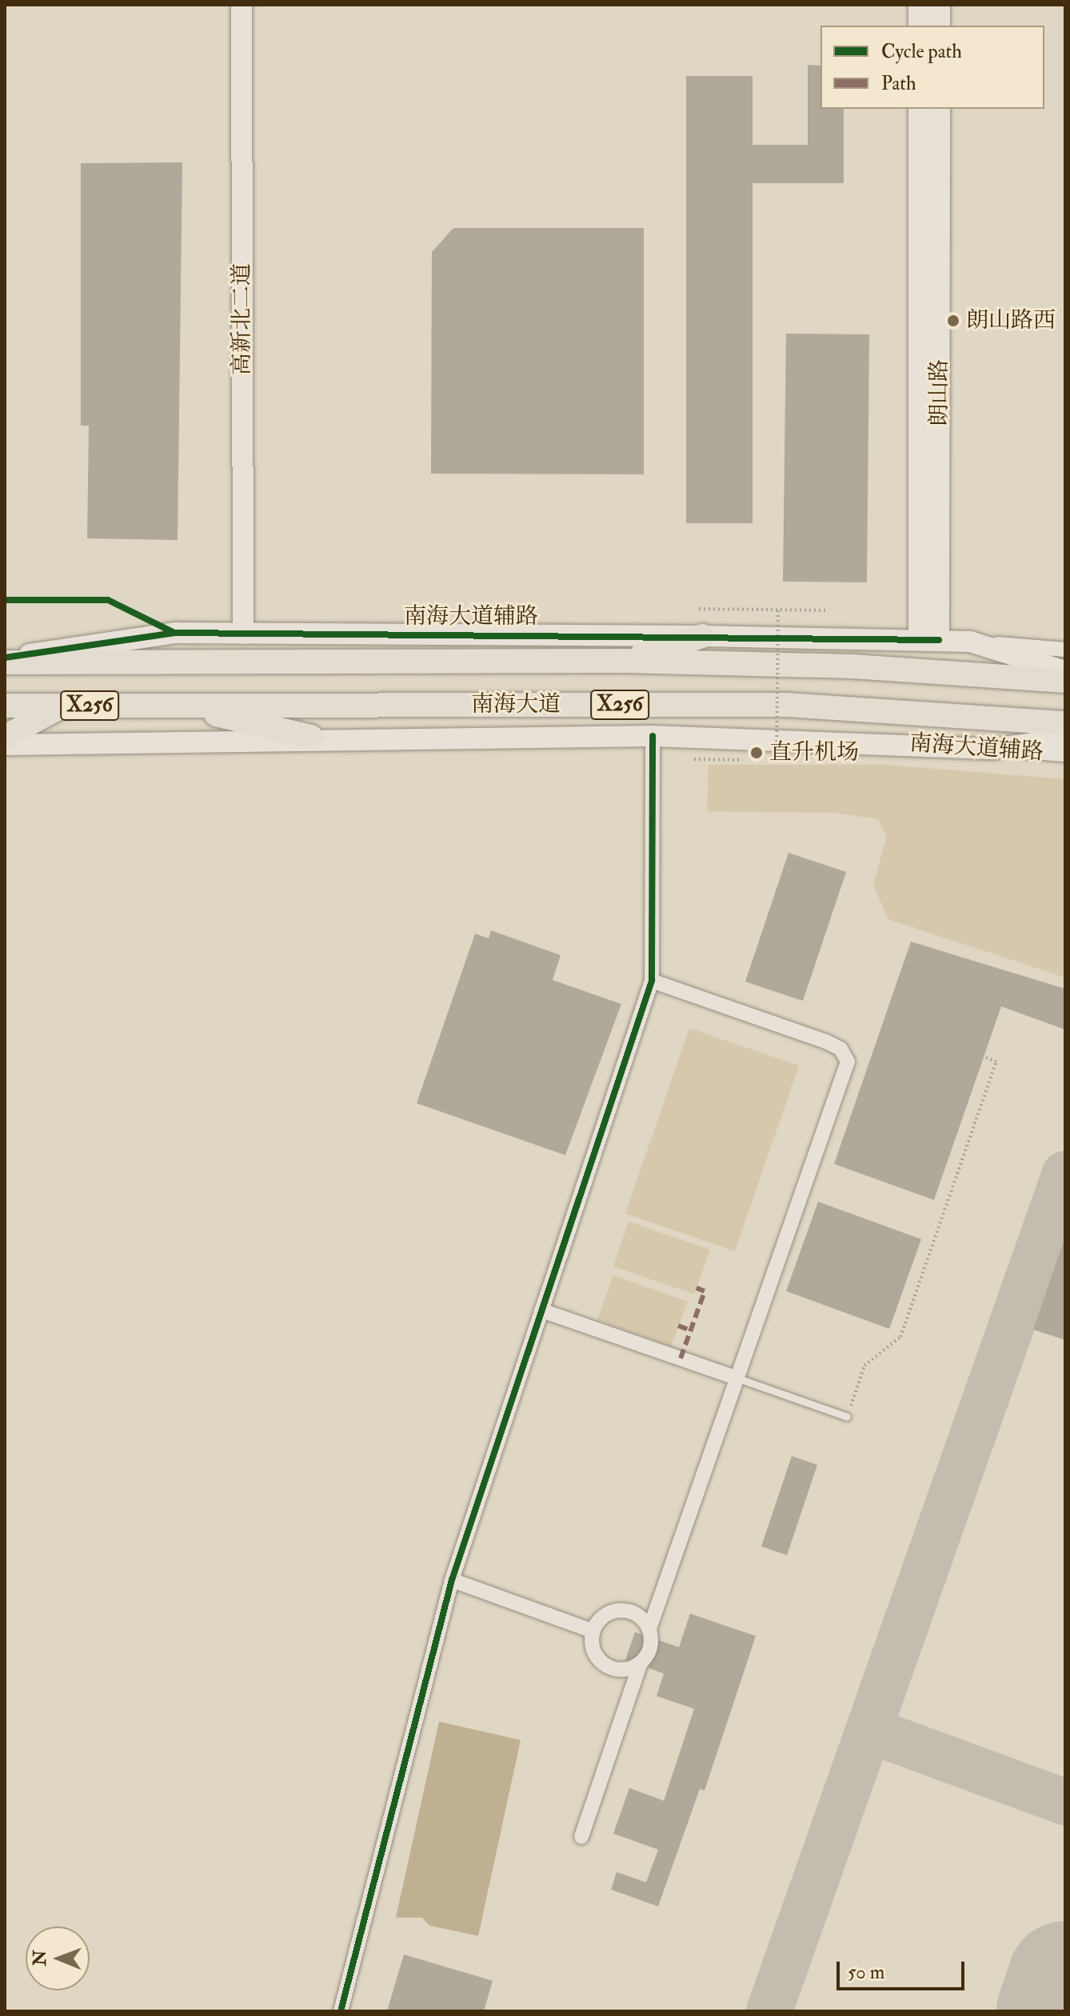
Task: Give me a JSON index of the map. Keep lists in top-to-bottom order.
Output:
{
  "streets": {
    "main road": [
      "高新北二道",
      "朗山路",
      "南海大道辅路",
      "南海大道",
      "X256"
    ]
  },
  "crossings": [
    ["高新北二道", "南海大道辅路"],
    ["朗山路", "南海大道辅路"],
    ["南海大道辅路", "南海大道"]
  ],
  "places": ["朗山路西", "直升机场"],
  "legend": ["Cycle path", "Path"],
  "scale_bar": "50 m",
  "north": "left"
}
